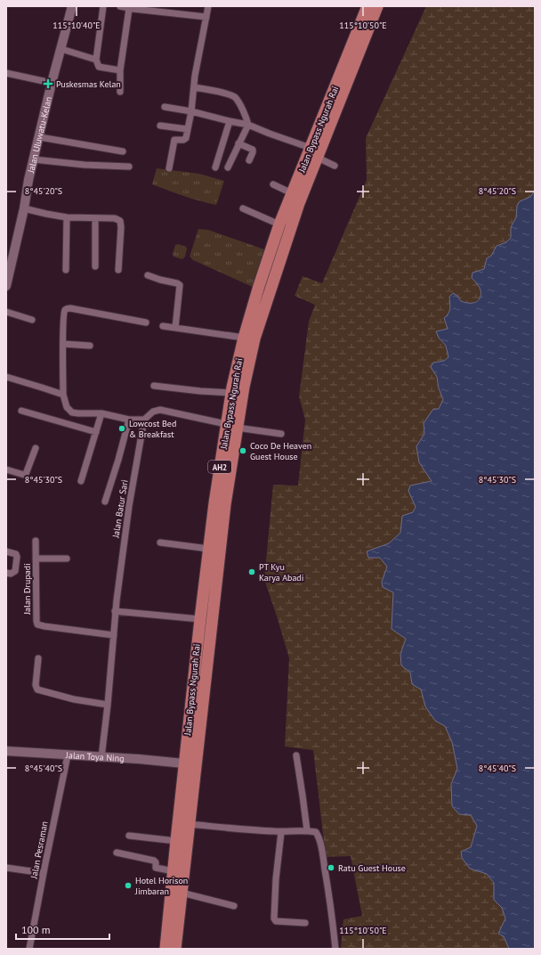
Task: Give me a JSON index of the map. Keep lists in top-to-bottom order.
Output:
{
  "streets": {
    "highway": ["Jalan Bypass Ngurah Rai", "AH2"],
    "street": [
      "Jalan Uluwatu-Kelan",
      "Jalan Batur Sari",
      "Jalan Drupadi",
      "Jalan Toya Ning",
      "Jalan Pesraman"
    ]
  },
  "crossings": [
    ["Jalan Bypass Ngurah Rai", "Jalan Toya Ning"],
    ["Jalan Toya Ning", "Jalan Pesraman"]
  ],
  "places": {
    "health": ["Puskesmas Kelan"],
    "other": [
      "Lowcost Bed & Breakfast",
      "Coco De Heaven Guest House",
      "PT Kyu Karya Abadi",
      "Ratu Guest House",
      "Hotel Horison Jimbaran"
    ]
  },
  "scale_bar": "100 m",
  "coordinates": [
    "115°10'40\"E",
    "115°10'50\"E",
    "8°45'20\"S",
    "8°45'30\"S",
    "8°45'40\"S"
  ]
}
